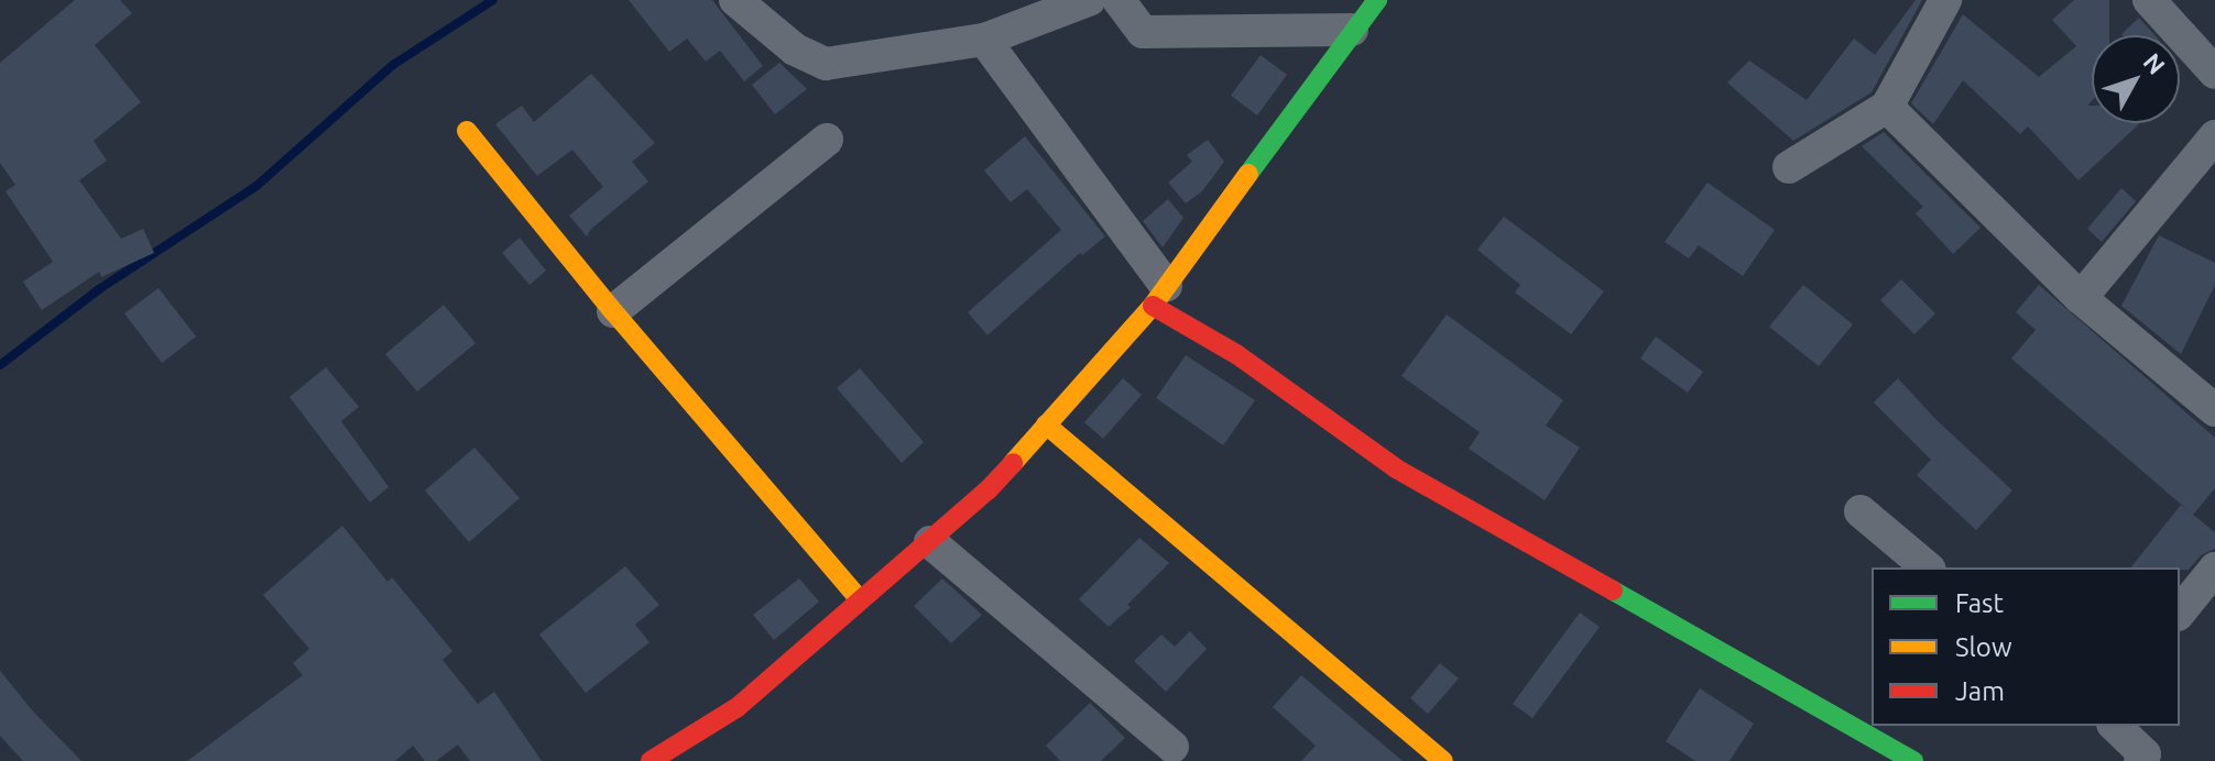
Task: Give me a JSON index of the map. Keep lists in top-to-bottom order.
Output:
{
  "legend": ["Fast", "Slow", "Jam"],
  "north": "top right"
}
